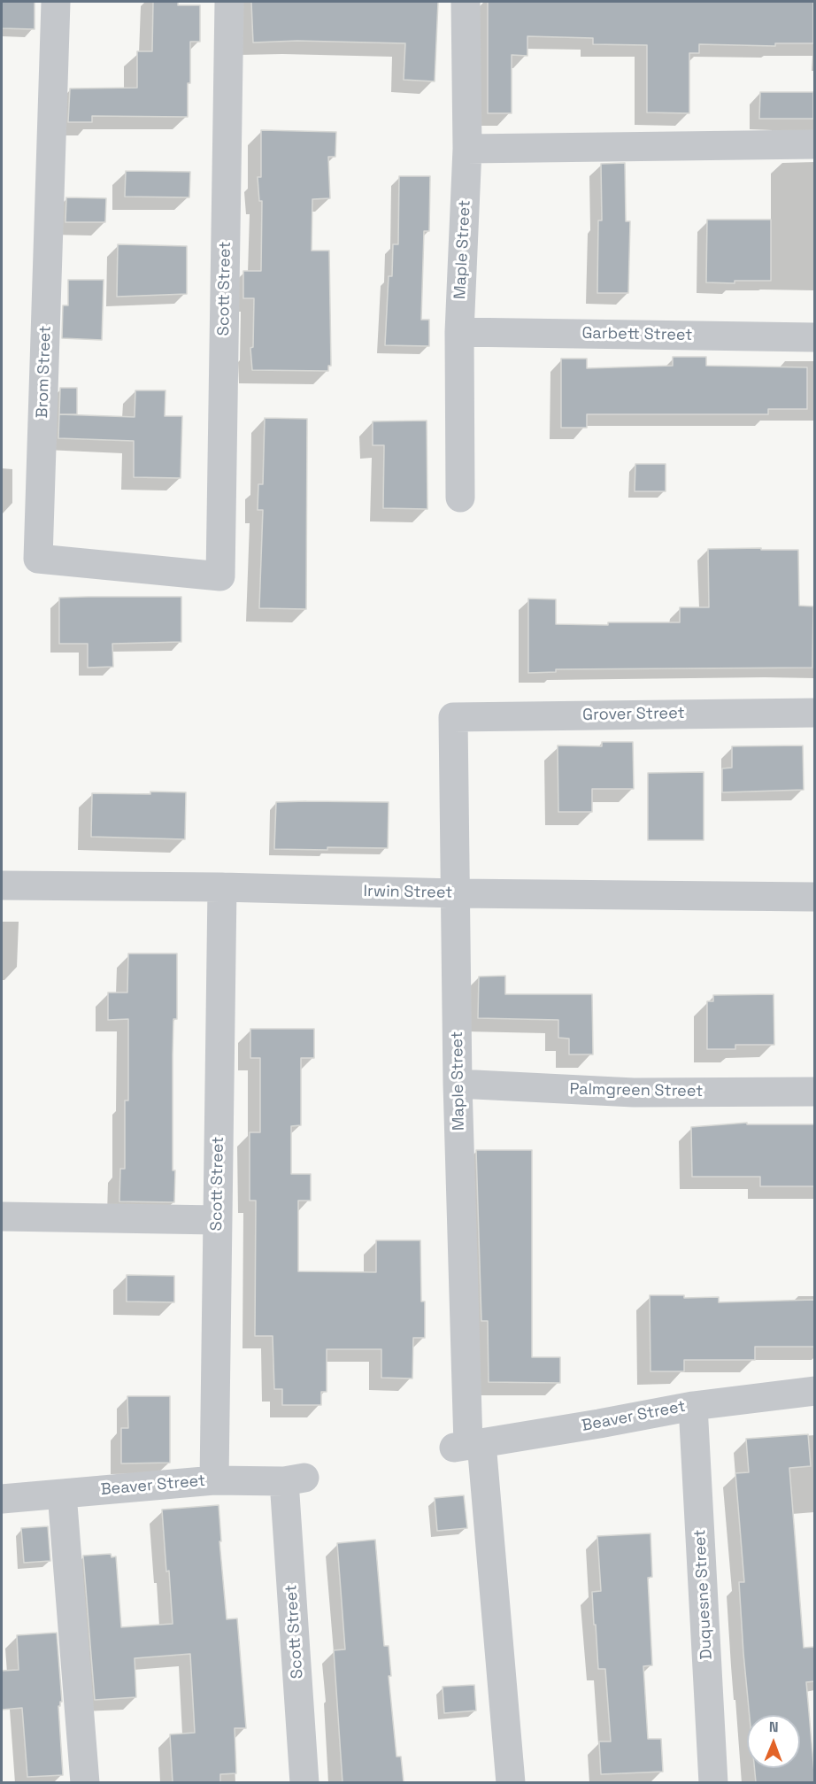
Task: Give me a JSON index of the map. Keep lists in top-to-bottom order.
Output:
{
  "streets": {
    "street": [
      "Maple Street",
      "Scott Street",
      "Garbett Street",
      "Brom Street",
      "Grover Street",
      "Irwin Street",
      "Palmgreen Street",
      "Beaver Street",
      "Duquesne Street"
    ]
  },
  "crossings": [
    ["Maple Street", "Garbett Street"],
    ["Maple Street", "Grover Street"],
    ["Maple Street", "Irwin Street"],
    ["Maple Street", "Palmgreen Street"],
    ["Maple Street", "Beaver Street"],
    ["Scott Street", "Brom Street"],
    ["Scott Street", "Irwin Street"],
    ["Scott Street", "Beaver Street"],
    ["Beaver Street", "Duquesne Street"]
  ],
  "north": "top"
}
